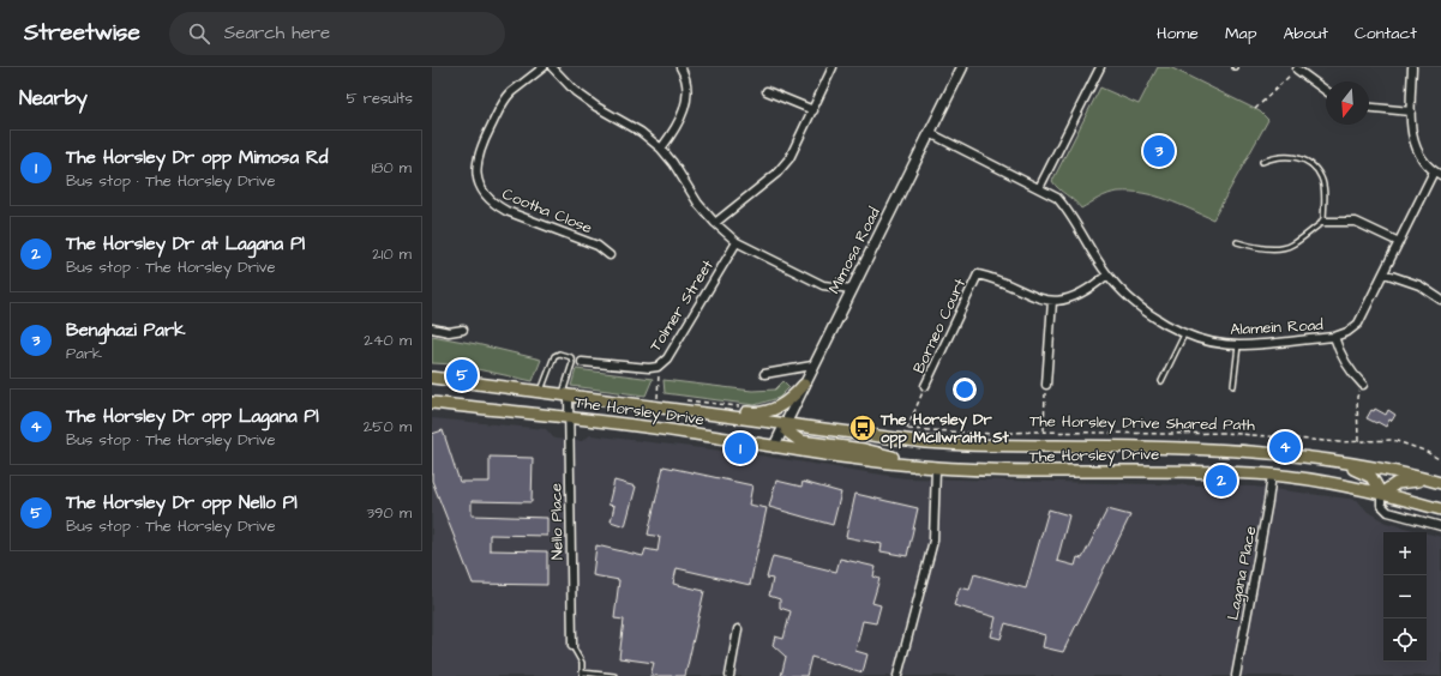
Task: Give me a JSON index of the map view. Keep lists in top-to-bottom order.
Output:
{
  "streets": {
    "main road": ["Mimosa Road", "The Horsley Drive"],
    "street": [
      "Cootha Close",
      "Tolmer Street",
      "Borneo Court",
      "Alamein Road",
      "Nello Place",
      "Lagana Place"
    ],
    "path": ["The Horsley Drive Shared Path"]
  },
  "crossings": [
    ["Mimosa Road", "Alamein Road"],
    ["Mimosa Road", "The Horsley Drive"],
    ["Borneo Court", "The Horsley Drive Shared Path"],
    ["The Horsley Drive", "Nello Place"],
    ["The Horsley Drive", "Lagana Place"]
  ],
  "places": {
    "bus stop": ["The Horsley Dr opp McIlwraith St"]
  },
  "north": "bottom",
  "page": {
    "header": "Streetwise",
    "search": "Search here",
    "nav": [
      "Home",
      "Map",
      "About",
      "Contact"
    ],
    "heading": ["Nearby", "5 results"],
    "list": [
      {
        "mark": "1",
        "name": "The Horsley Dr opp Mimosa Rd",
        "note": "Bus stop · The Horsley Drive",
        "value": "180 m"
      },
      {
        "mark": "2",
        "name": "The Horsley Dr at Lagana Pl",
        "note": "Bus stop · The Horsley Drive",
        "value": "210 m"
      },
      {
        "mark": "3",
        "name": "Benghazi Park",
        "note": "Park",
        "value": "240 m"
      },
      {
        "mark": "4",
        "name": "The Horsley Dr opp Lagana Pl",
        "note": "Bus stop · The Horsley Drive",
        "value": "250 m"
      },
      {
        "mark": "5",
        "name": "The Horsley Dr opp Nello Pl",
        "note": "Bus stop · The Horsley Drive",
        "value": "390 m"
      }
    ],
    "pins": [
      "3",
      "5",
      "4",
      "1",
      "2"
    ],
    "map_buttons": ["+", "−"]
  }
}
